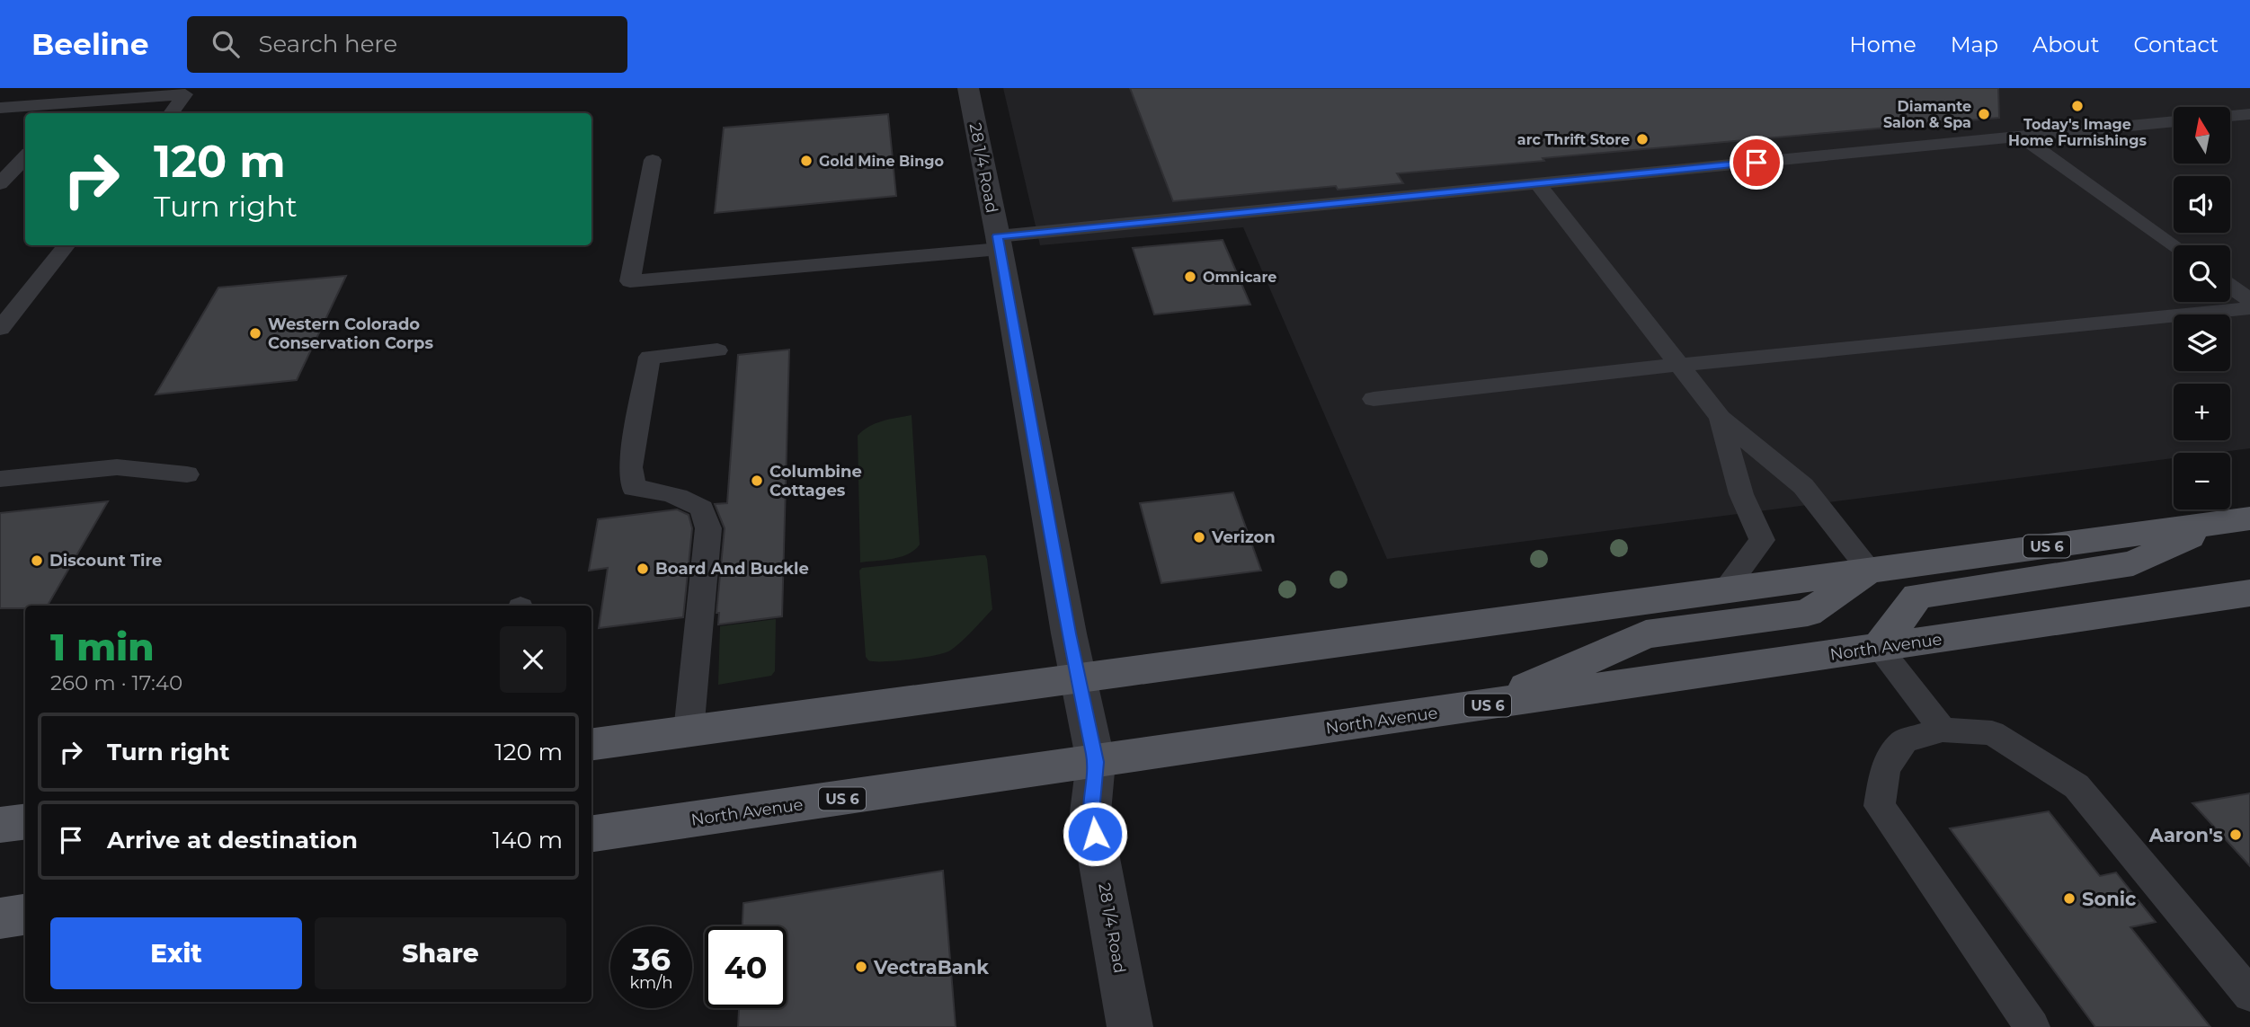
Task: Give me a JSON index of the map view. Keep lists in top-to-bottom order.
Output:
{
  "streets": {
    "main road": ["US 6", "North Avenue"],
    "street": ["28 1/4 Road"]
  },
  "crossings": [
    ["28 1/4 Road", "US 6"],
    ["28 1/4 Road", "North Avenue"]
  ],
  "places": [
    "Today's Image Home Furnishings",
    "Diamante Salon & Spa",
    "arc Thrift Store",
    "Gold Mine Bingo",
    "Omnicare",
    "Western Colorado Conservation Corps",
    "Columbine Cottages",
    "Verizon",
    "Discount Tire",
    "Board And Buckle",
    "Aaron's",
    "Sonic",
    "VectraBank"
  ],
  "north": "top",
  "page": {
    "header": "Beeline",
    "search": "Search here",
    "nav": [
      "Home",
      "Map",
      "About",
      "Contact"
    ],
    "map_buttons": ["+", "−"],
    "turn": ["120 m", "Turn right"],
    "heading": ["1 min", "260 m · 17:40"],
    "list": [
      {
        "name": "Turn right",
        "value": "120 m"
      },
      {
        "name": "Arrive at destination",
        "value": "140 m"
      }
    ],
    "buttons": ["Exit", "Share"],
    "speed": "36 km/h",
    "limit": "40"
  }
}
